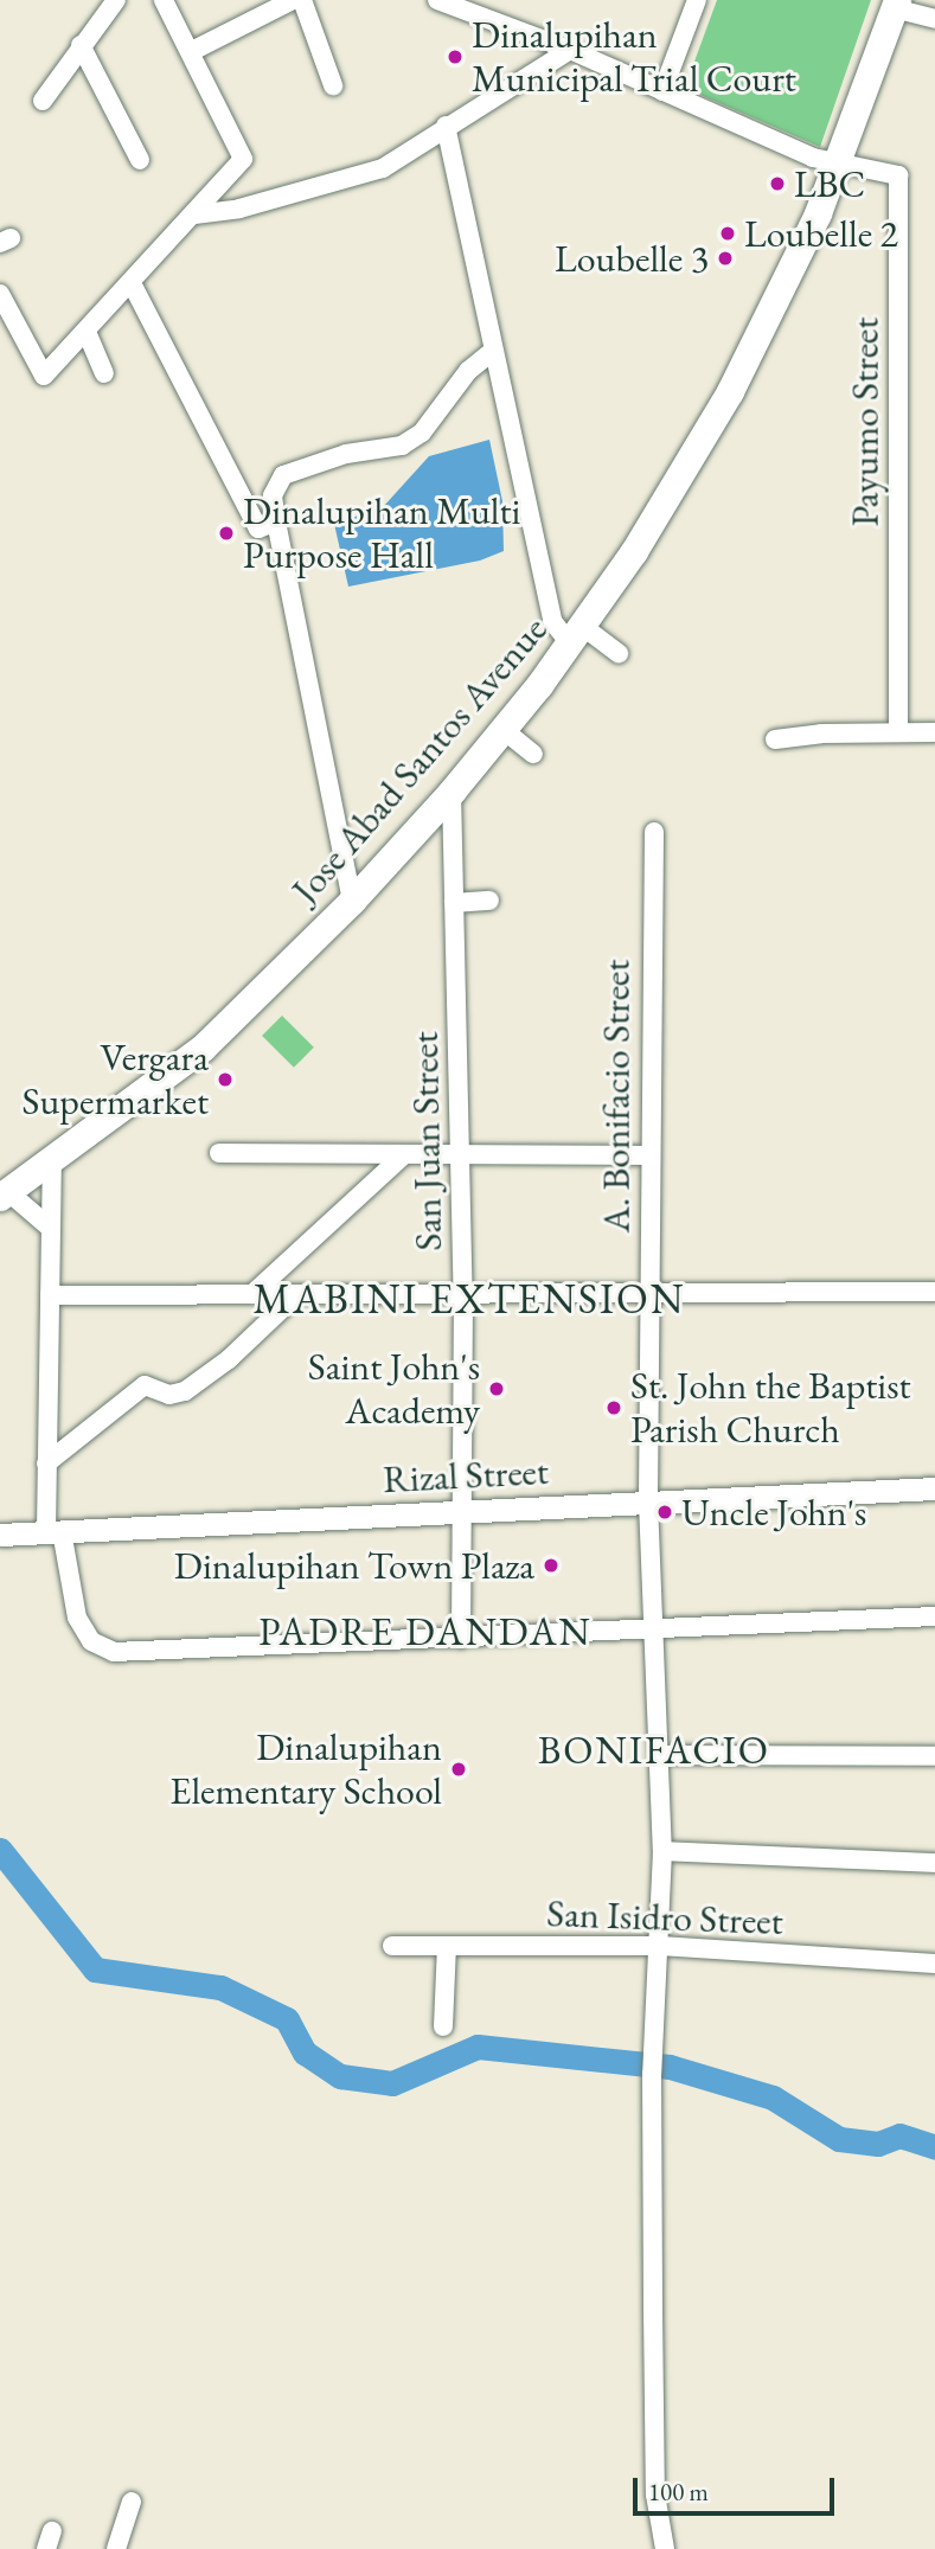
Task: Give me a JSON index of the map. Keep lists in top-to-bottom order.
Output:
{
  "streets": {
    "highway": ["Jose Abad Santos Avenue"],
    "main road": ["Rizal Street"],
    "street": [
      "Payumo Street",
      "A. Bonifacio Street",
      "San Juan Street",
      "San Isidro Street"
    ]
  },
  "crossings": [
    ["Payumo Street", "Jose Abad Santos Avenue"],
    ["Jose Abad Santos Avenue", "San Juan Street"],
    ["A. Bonifacio Street", "Rizal Street"],
    ["A. Bonifacio Street", "San Isidro Street"],
    ["San Juan Street", "Rizal Street"]
  ],
  "districts": ["MABINI EXTENSION", "PADRE DANDAN", "BONIFACIO"],
  "places": [
    "Dinalupihan Municipal Trial Court",
    "LBC",
    "Loubelle 2",
    "Loubelle 3",
    "Dinalupihan Multi Purpose Hall",
    "Vergara Supermarket",
    "Saint John's Academy",
    "St. John the Baptist Parish Church",
    "Uncle John's",
    "Dinalupihan Town Plaza",
    "Dinalupihan Elementary School"
  ],
  "scale_bar": "100 m"
}
